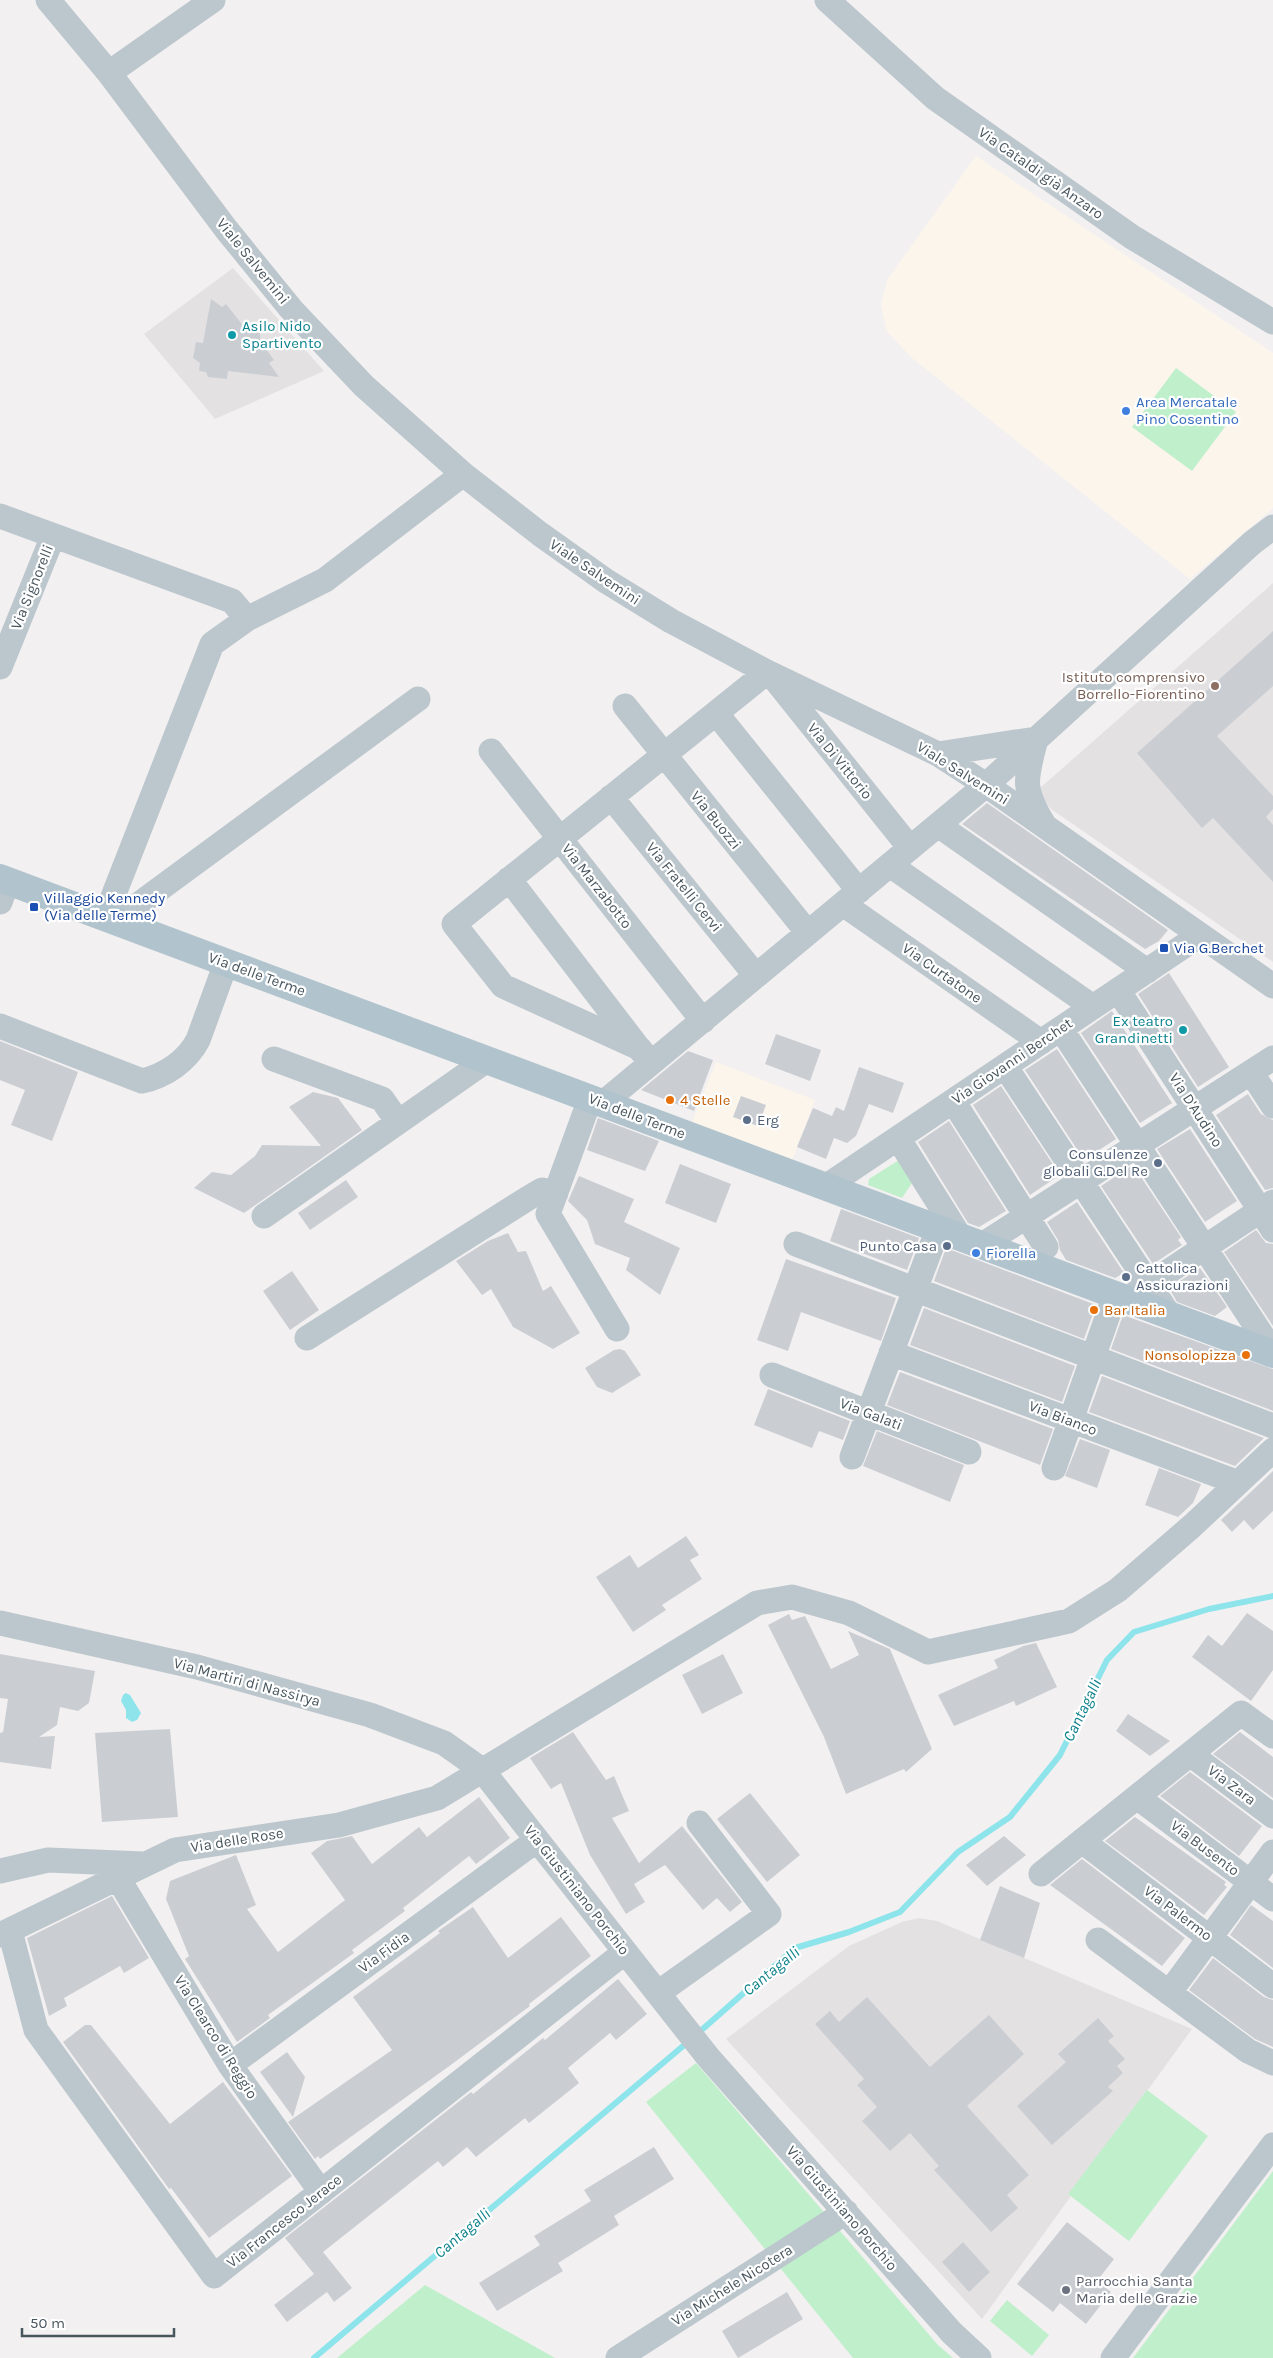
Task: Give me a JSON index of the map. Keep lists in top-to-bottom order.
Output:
{
  "streets": {
    "main road": ["Via delle Terme"],
    "street": [
      "Via Cataldi già Anzaro",
      "Viale Salvemini",
      "Via Signorelli",
      "Via Di Vittorio",
      "Via Buozzi",
      "Via Marzabotto",
      "Via Fratelli Cervi",
      "Via Curtatone",
      "Via Giovanni Berchet",
      "Via D'Audino",
      "Via Galati",
      "Via Bianco",
      "Via Martiri di Nassirya",
      "Via Zara",
      "Via delle Rose",
      "Via Busento",
      "Via Giustiniano Porchio",
      "Via Palermo",
      "Via Fidia",
      "Via Clearco di Reggio",
      "Via Francesco Jerace",
      "Via Michele Nicotera"
    ]
  },
  "crossings": [
    ["Viale Salvemini", "Via Di Vittorio"],
    ["Viale Salvemini", "Via Giovanni Berchet"],
    ["Via Curtatone", "Via Giovanni Berchet"],
    ["Via delle Terme", "Via Giovanni Berchet"],
    ["Via Giovanni Berchet", "Via D'Audino"],
    ["Via Bianco", "Via delle Rose"],
    ["Via Martiri di Nassirya", "Via delle Rose"],
    ["Via Martiri di Nassirya", "Via Giustiniano Porchio"],
    ["Via delle Rose", "Via Giustiniano Porchio"],
    ["Via delle Rose", "Via Clearco di Reggio"],
    ["Via delle Rose", "Via Francesco Jerace"],
    ["Via Giustiniano Porchio", "Via Fidia"],
    ["Via Giustiniano Porchio", "Via Francesco Jerace"],
    ["Via Giustiniano Porchio", "Via Michele Nicotera"],
    ["Via Fidia", "Via Clearco di Reggio"],
    ["Via Clearco di Reggio", "Via Francesco Jerace"]
  ],
  "water": ["Cantagalli"],
  "places": {
    "other": [
      "Asilo Nido Spartivento",
      "Area Mercatale Pino Cosentino",
      "Istituto comprensivo Borrello-Fiorentino",
      "Ex teatro Grandinetti",
      "4 Stelle",
      "Erg",
      "Consulenze globali G.Del Re",
      "Punto Casa",
      "Fiorella",
      "Cattolica Assicurazioni",
      "Bar Italia",
      "Nonsolopizza",
      "Parrocchia Santa Maria delle Grazie"
    ],
    "transit": ["Villaggio Kennedy (Via delle Terme)", "Via G.Berchet"]
  },
  "scale_bar": "50 m"
}
